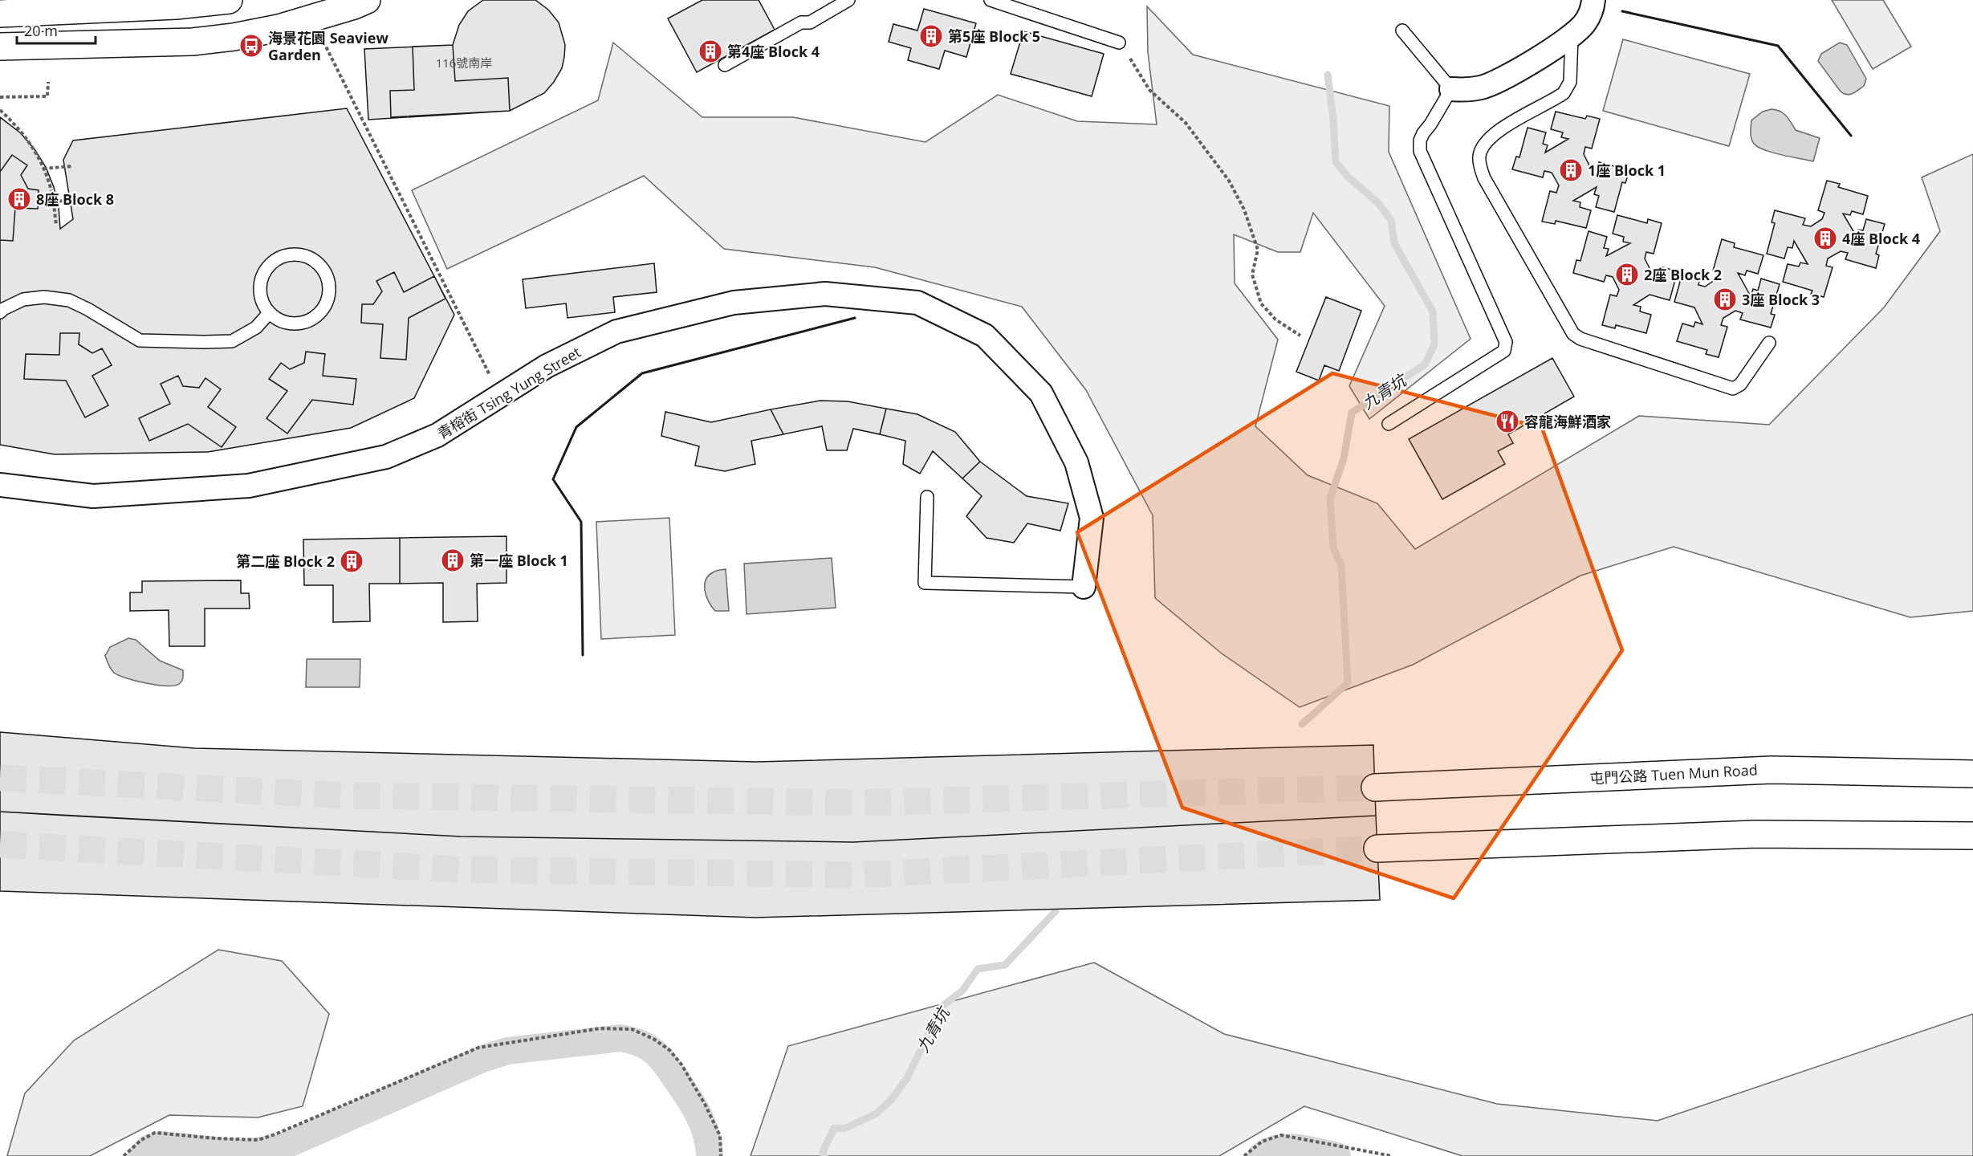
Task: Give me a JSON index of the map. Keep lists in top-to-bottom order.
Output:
{
  "streets": {
    "main road": ["屯門公路 Tuen Mun Road"],
    "street": ["青榕街 Tsing Yung Street"]
  },
  "water": ["九青坑"],
  "places": {
    "building": [
      "第5座 Block 5",
      "第4座 Block 4",
      "1座 Block 1",
      "8座 Block 8",
      "4座 Block 4",
      "2座 Block 2",
      "3座 Block 3",
      "第一座 Block 1",
      "第二座 Block 2"
    ],
    "bus stop": ["海景花園 Seaview Garden"],
    "restaurant": ["容龍海鮮酒家"]
  },
  "house_numbers": ["116號南岸"],
  "scale_bar": "20 m"
}
